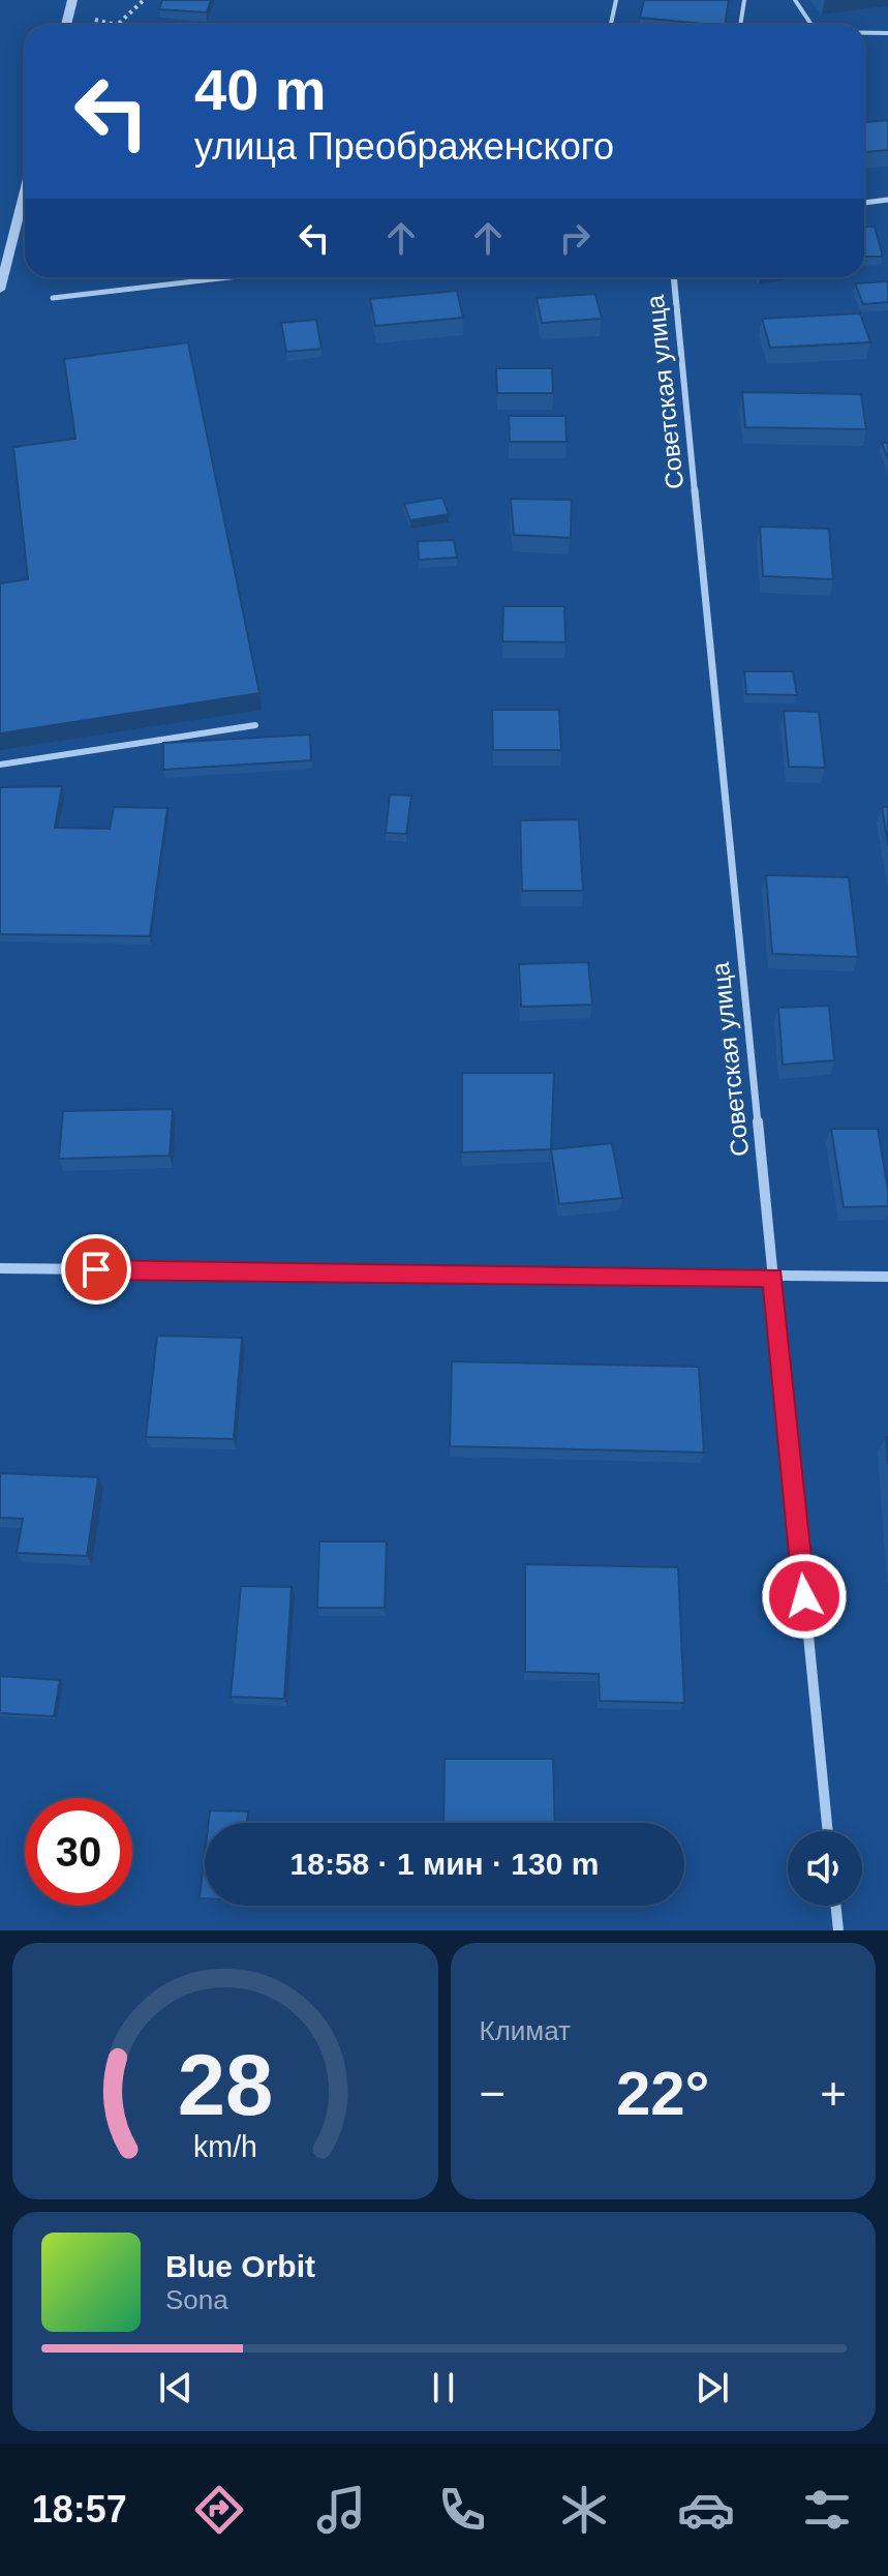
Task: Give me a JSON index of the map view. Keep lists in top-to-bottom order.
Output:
{
  "streets": {
    "street": ["Советская улица"]
  },
  "page": {
    "turn": ["40 m", "улица Преображенского"],
    "limit": "30",
    "trip": "18:58 · 1 мин · 130 m",
    "tile": "Климат",
    "heat": ["−", "22°", "+"],
    "song": ["Blue Orbit", "Sona"],
    "tabs": "18:57",
    "gauge": ["28", "km/h"]
  }
}
